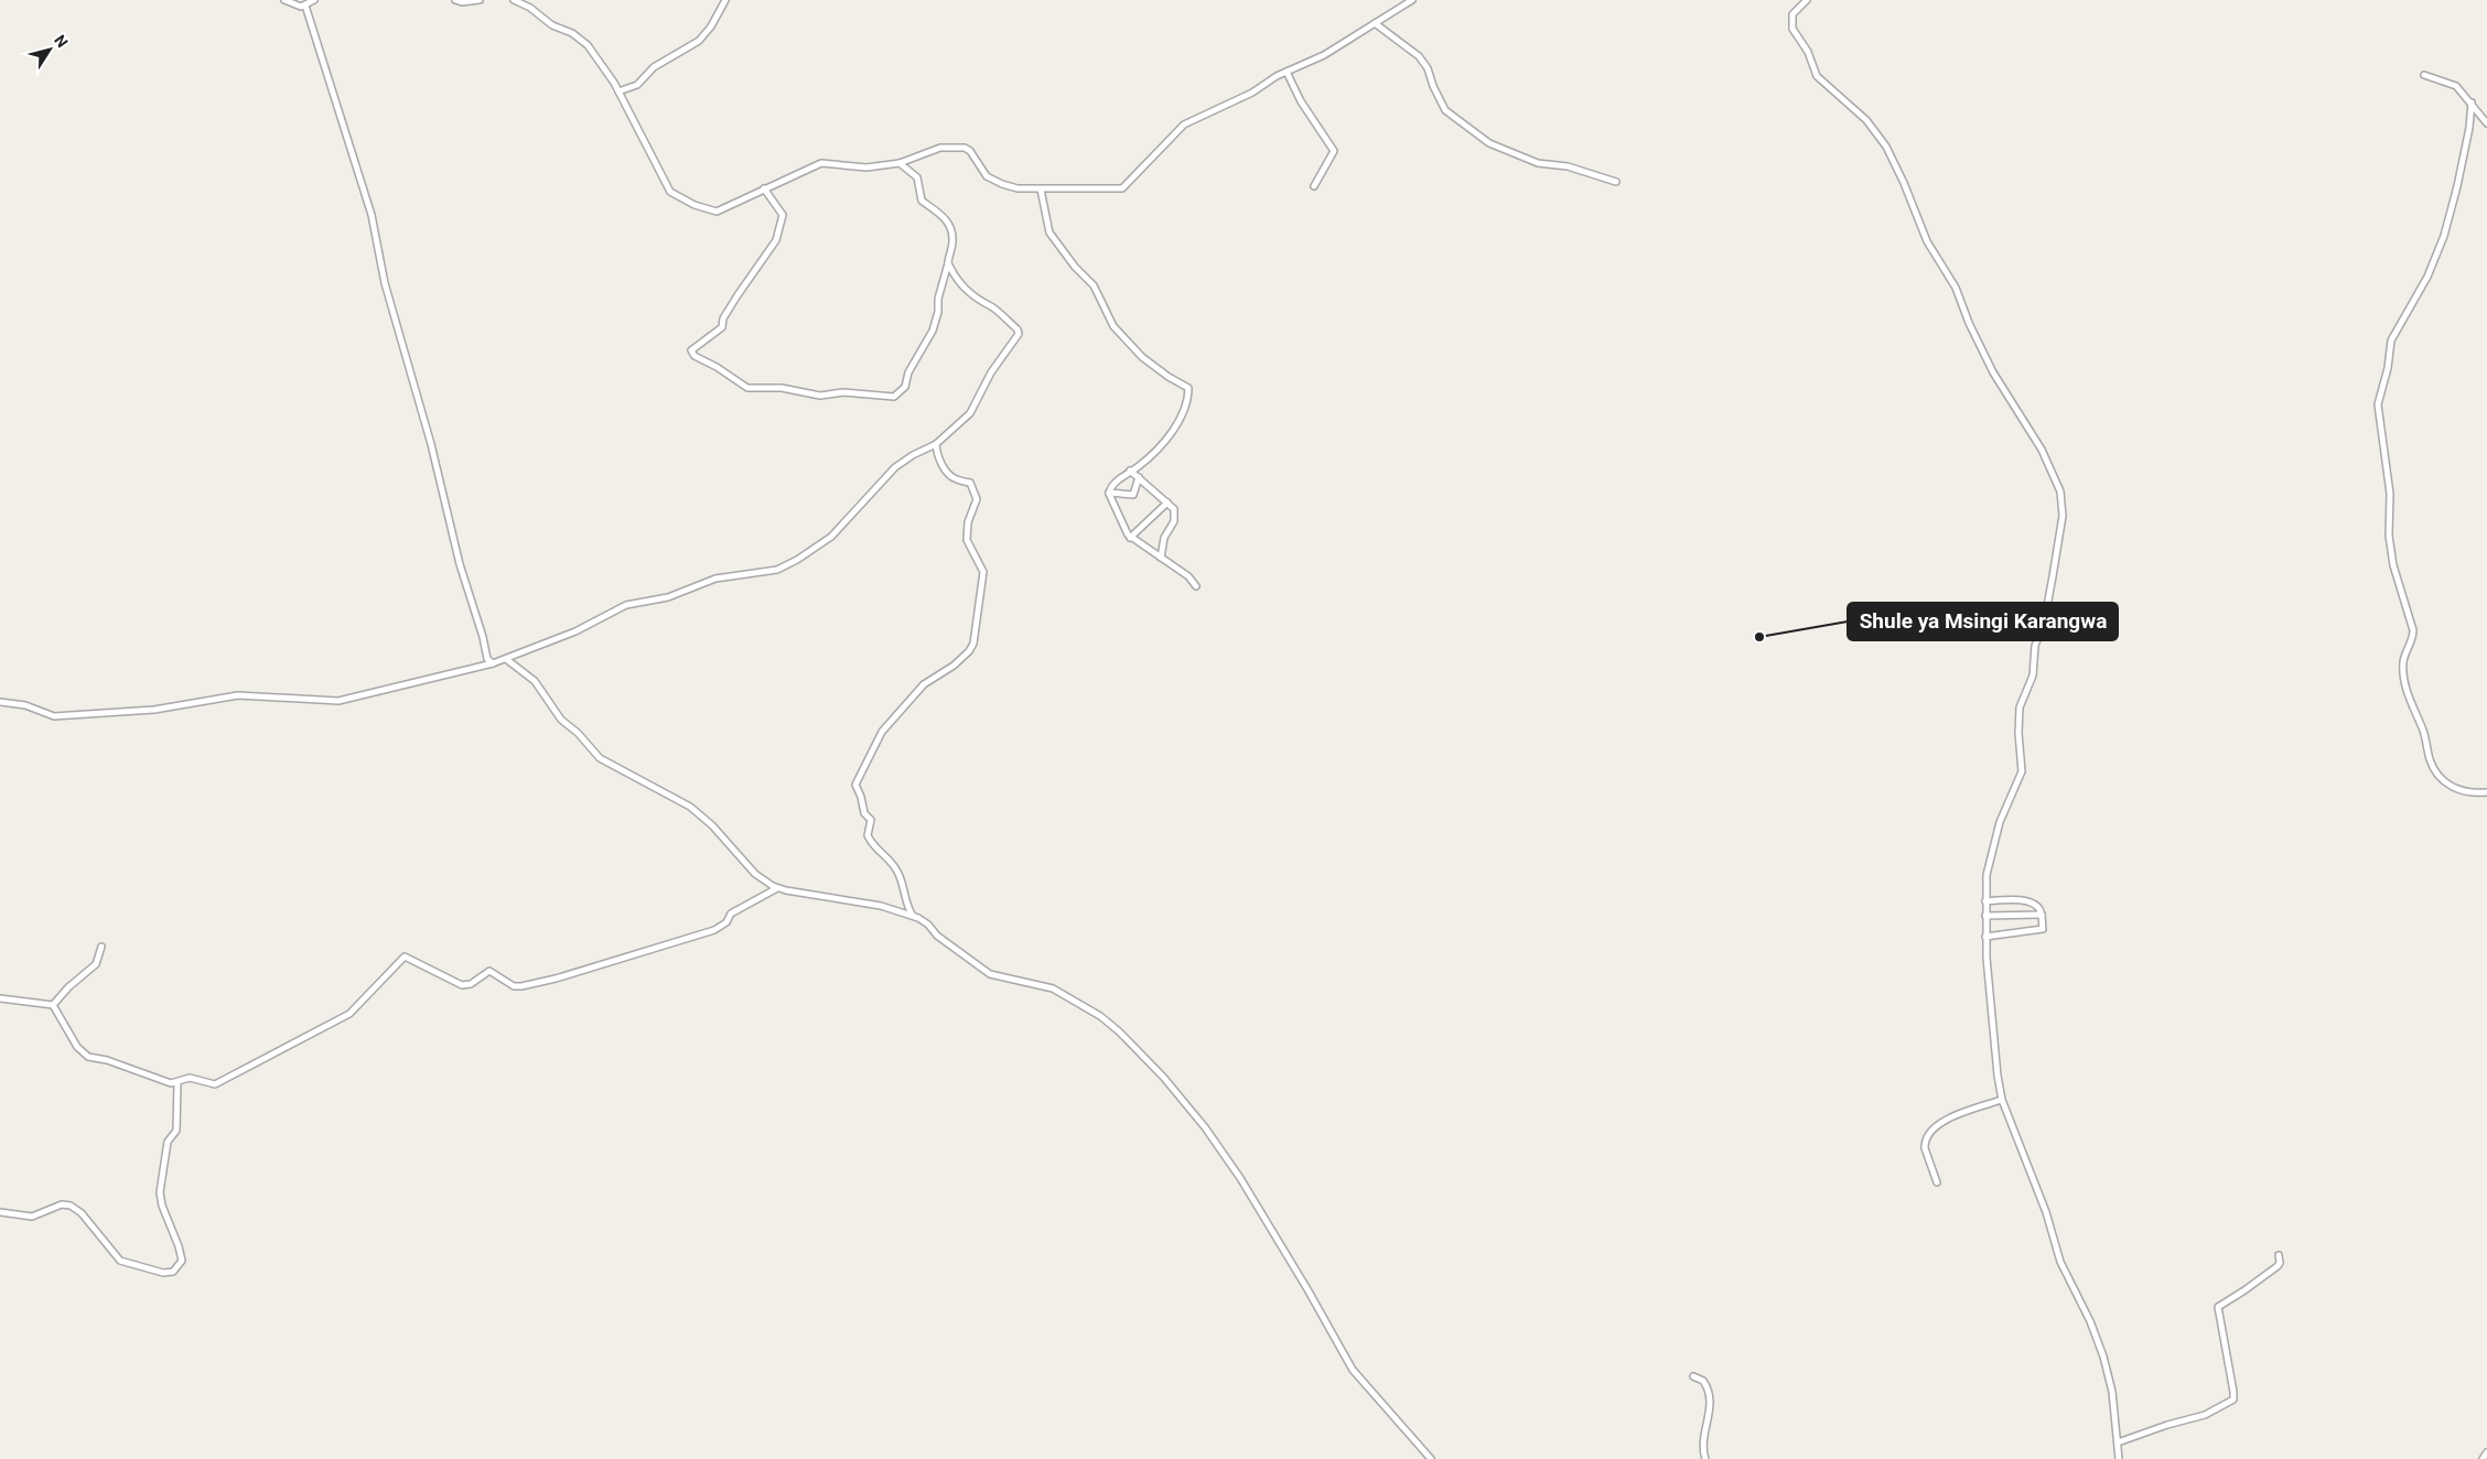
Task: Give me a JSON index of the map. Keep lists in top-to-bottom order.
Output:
{
  "places": ["Shule ya Msingi Karangwa"],
  "north": "top right"
}
